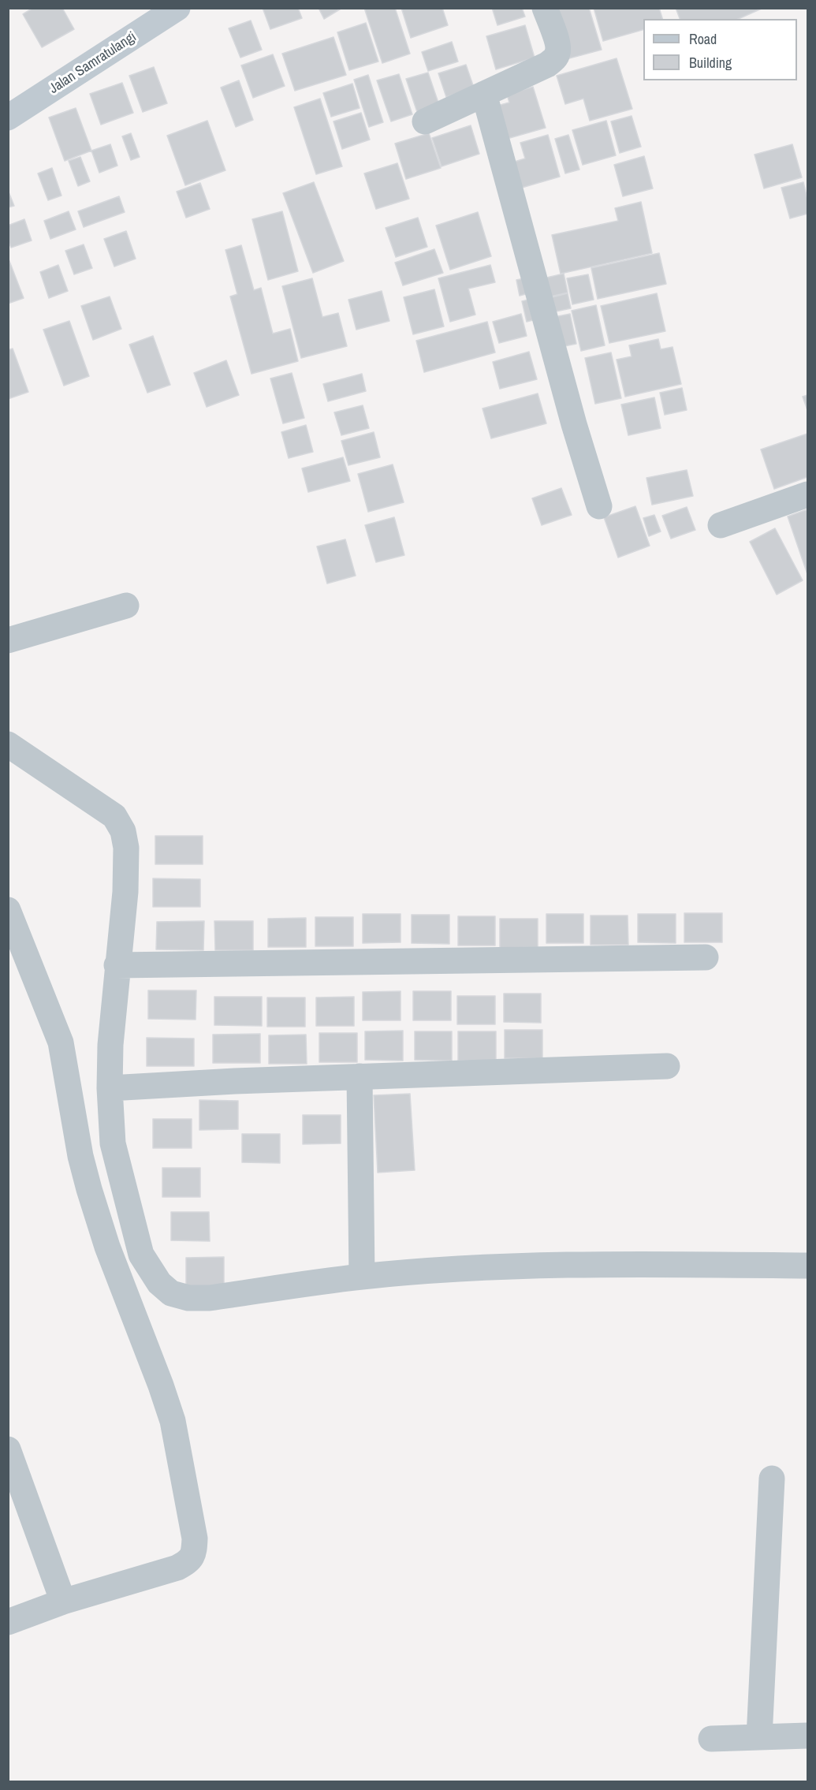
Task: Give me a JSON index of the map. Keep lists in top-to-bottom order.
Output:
{
  "streets": {
    "main road": ["Jalan Samratulangi"]
  },
  "legend": ["Road", "Building"]
}
